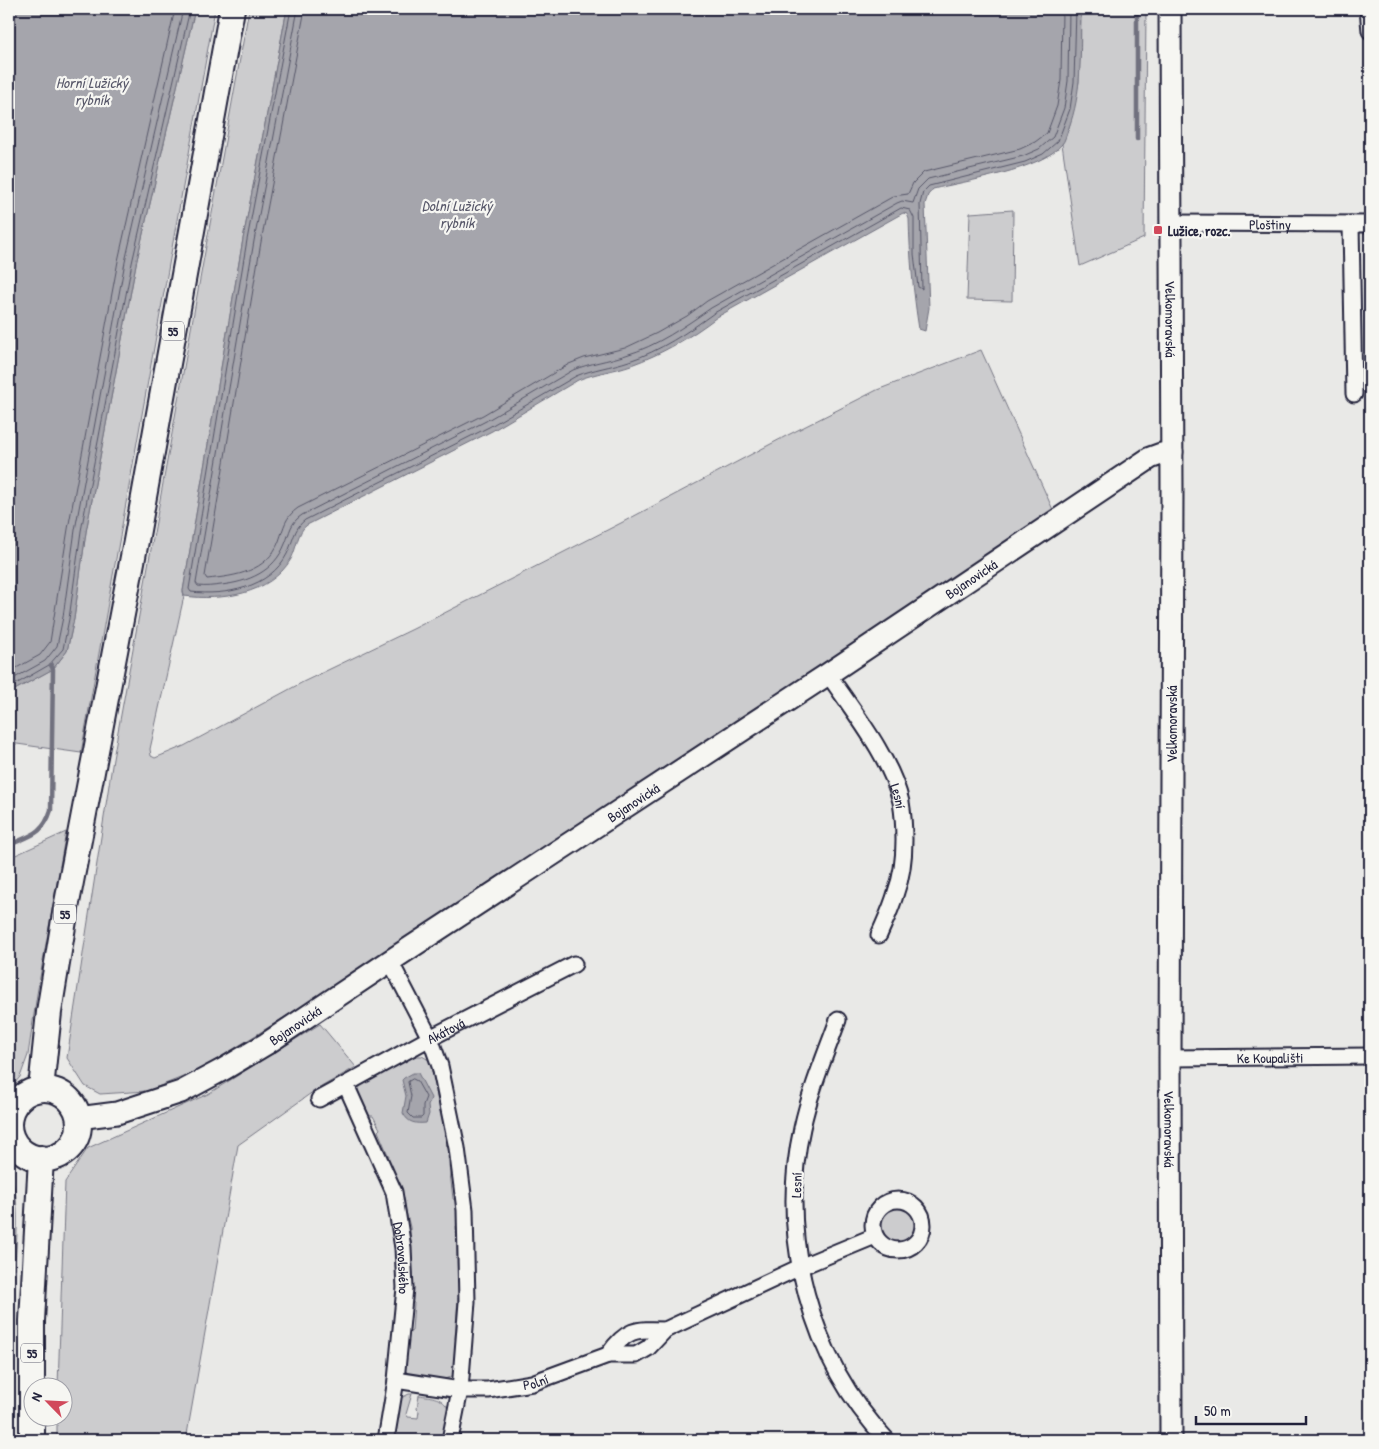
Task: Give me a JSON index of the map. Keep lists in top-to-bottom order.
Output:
{
  "streets": {
    "main road": ["55"],
    "street": [
      "Ploštiny",
      "Velkomoravská",
      "Bojanovická",
      "Lesní",
      "Akátová",
      "Ke Koupališti",
      "Dobrovolského",
      "Polní"
    ]
  },
  "crossings": [
    ["Ploštiny", "Velkomoravská"],
    ["Velkomoravská", "Bojanovická"],
    ["Velkomoravská", "Ke Koupališti"],
    ["55", "Bojanovická"],
    ["Bojanovická", "Lesní"],
    ["Lesní", "Polní"],
    ["Akátová", "Dobrovolského"],
    ["Dobrovolského", "Polní"]
  ],
  "water": ["Horní Lužický rybník", "Dolní Lužický rybník"],
  "places": {
    "transit": ["Lužice, rozc."]
  },
  "scale_bar": "50 m",
  "north": "top left"
}
